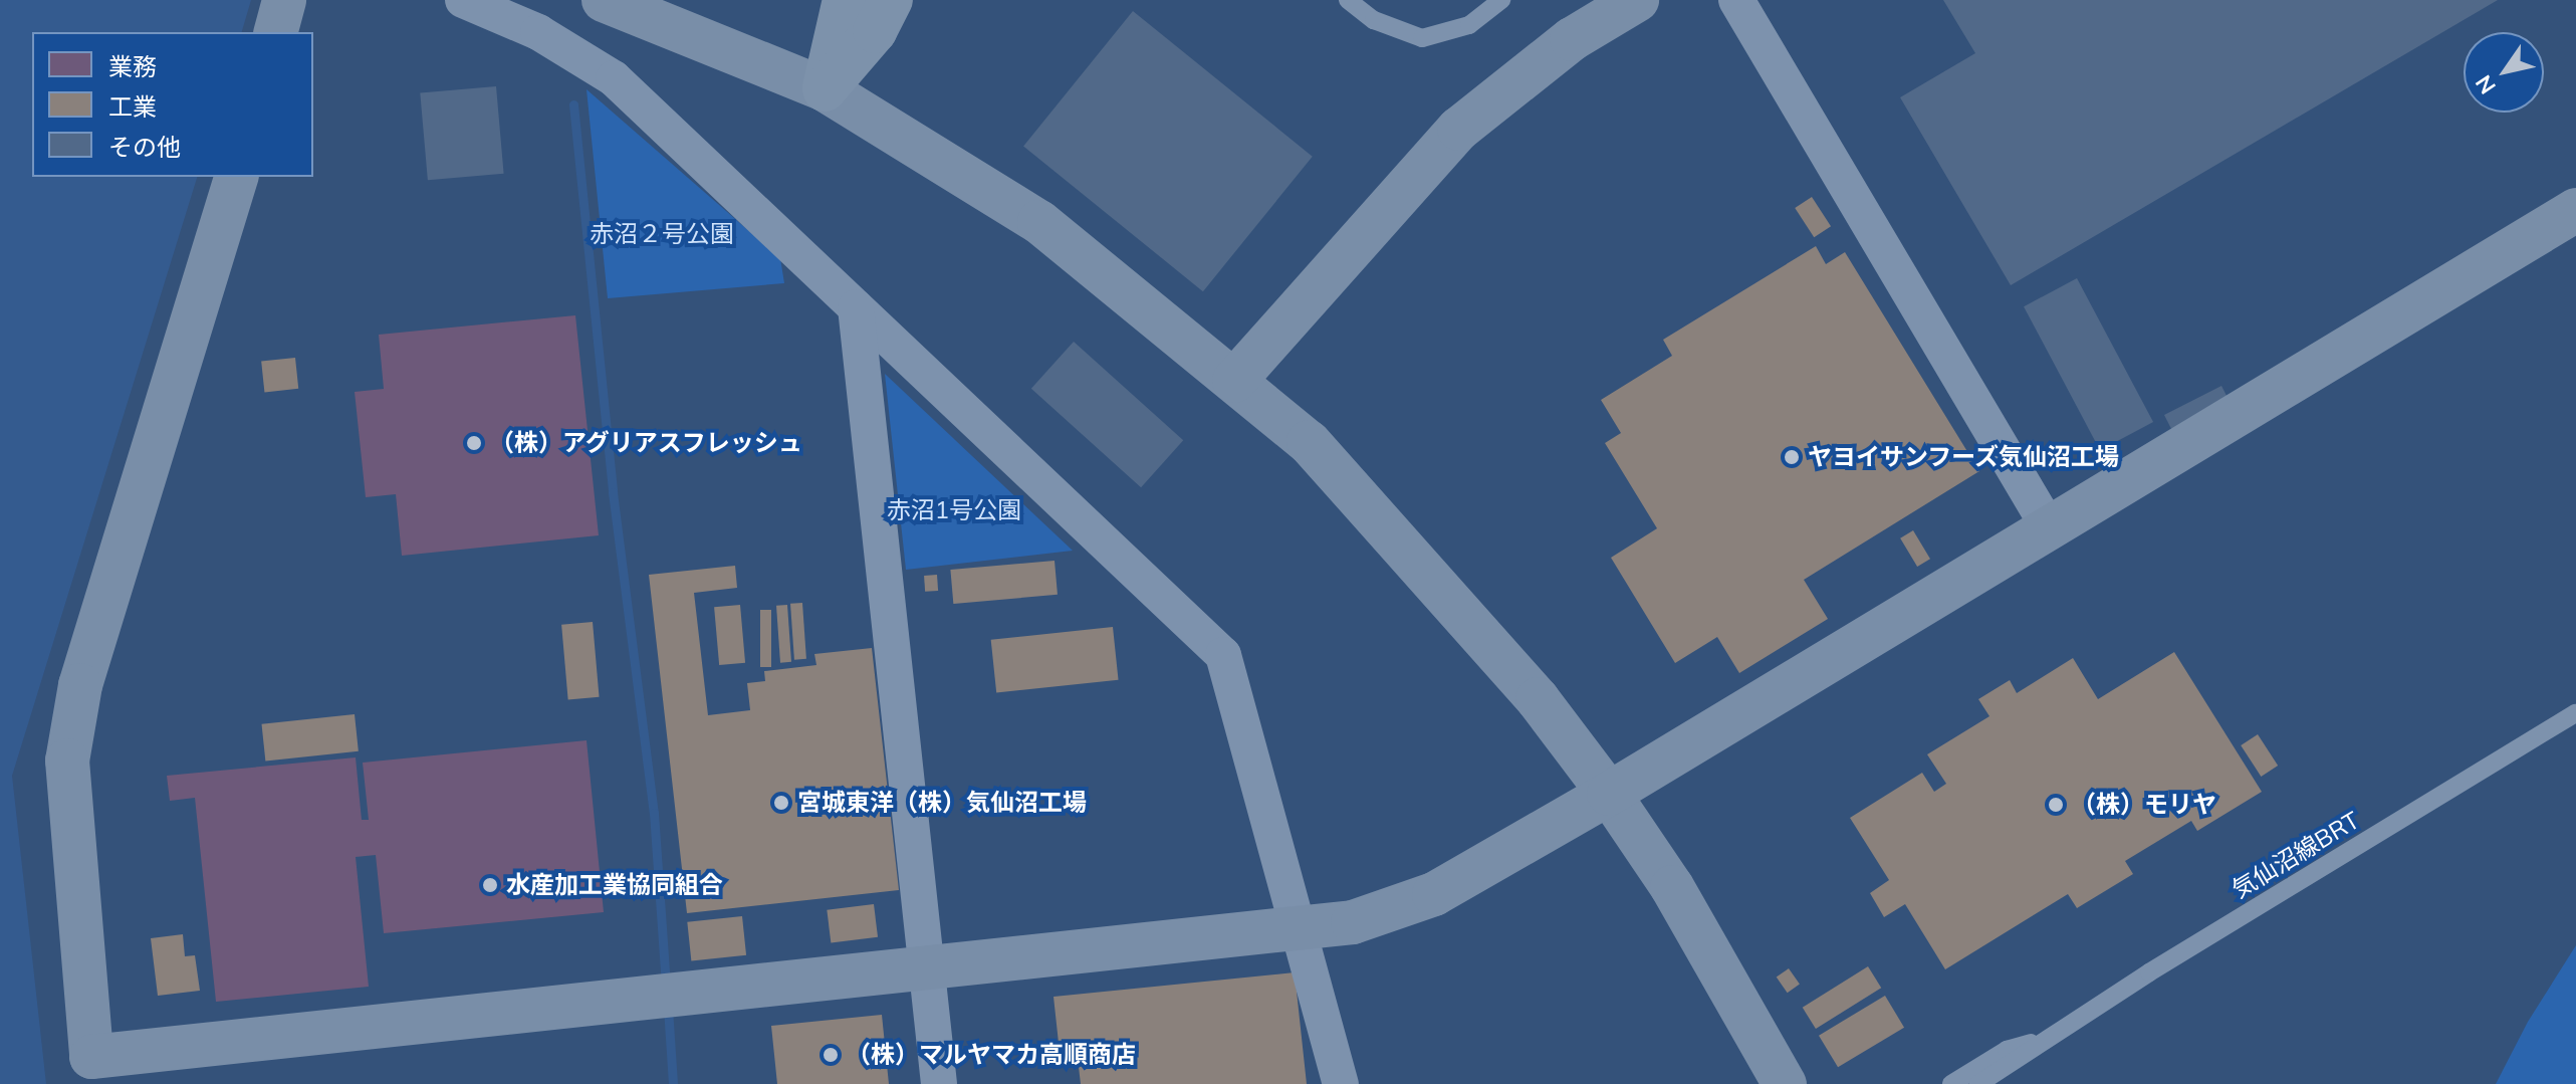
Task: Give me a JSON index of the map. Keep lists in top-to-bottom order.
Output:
{
  "streets": {
    "lane": ["気仙沼線BRT"]
  },
  "parks": ["赤沼２号公園", "赤沼1号公園"],
  "places": [
    "（株）アグリアスフレッシュ",
    "ヤヨイサンフーズ気仙沼工場",
    "宮城東洋（株）気仙沼工場",
    "（株）モリヤ",
    "水産加工業協同組合",
    "（株）マルヤマカ高順商店"
  ],
  "legend": ["業務", "工業", "その他"],
  "north": "bottom left"
}
